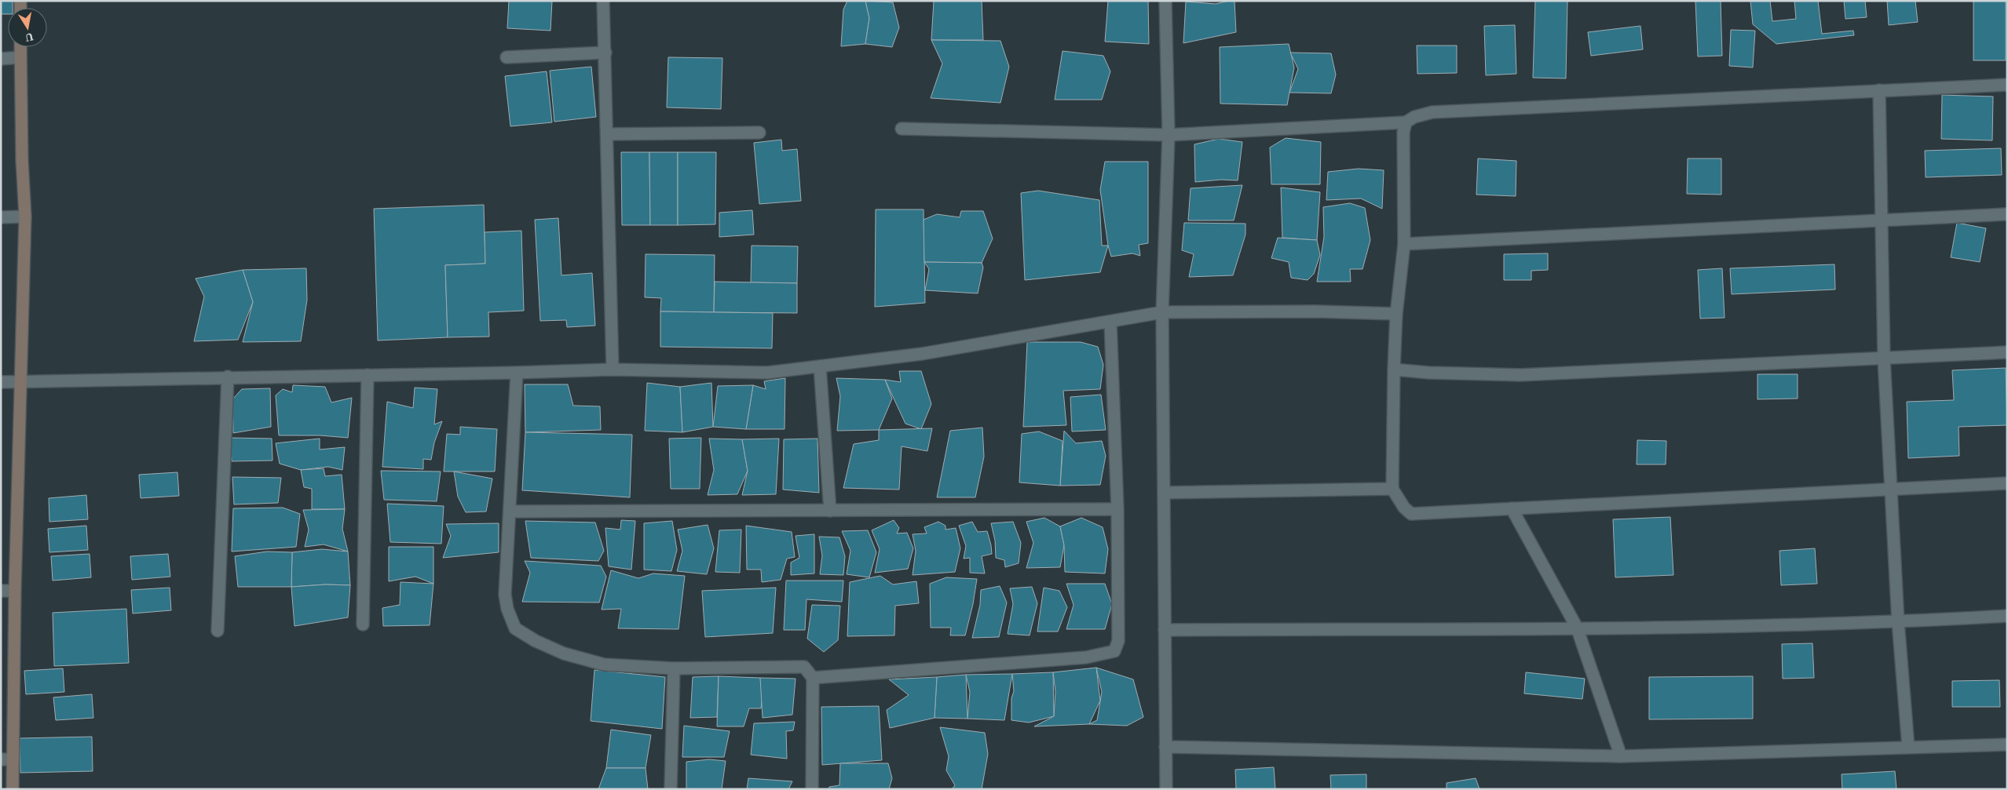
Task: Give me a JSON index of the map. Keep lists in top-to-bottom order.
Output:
{
  "north": "bottom"
}
